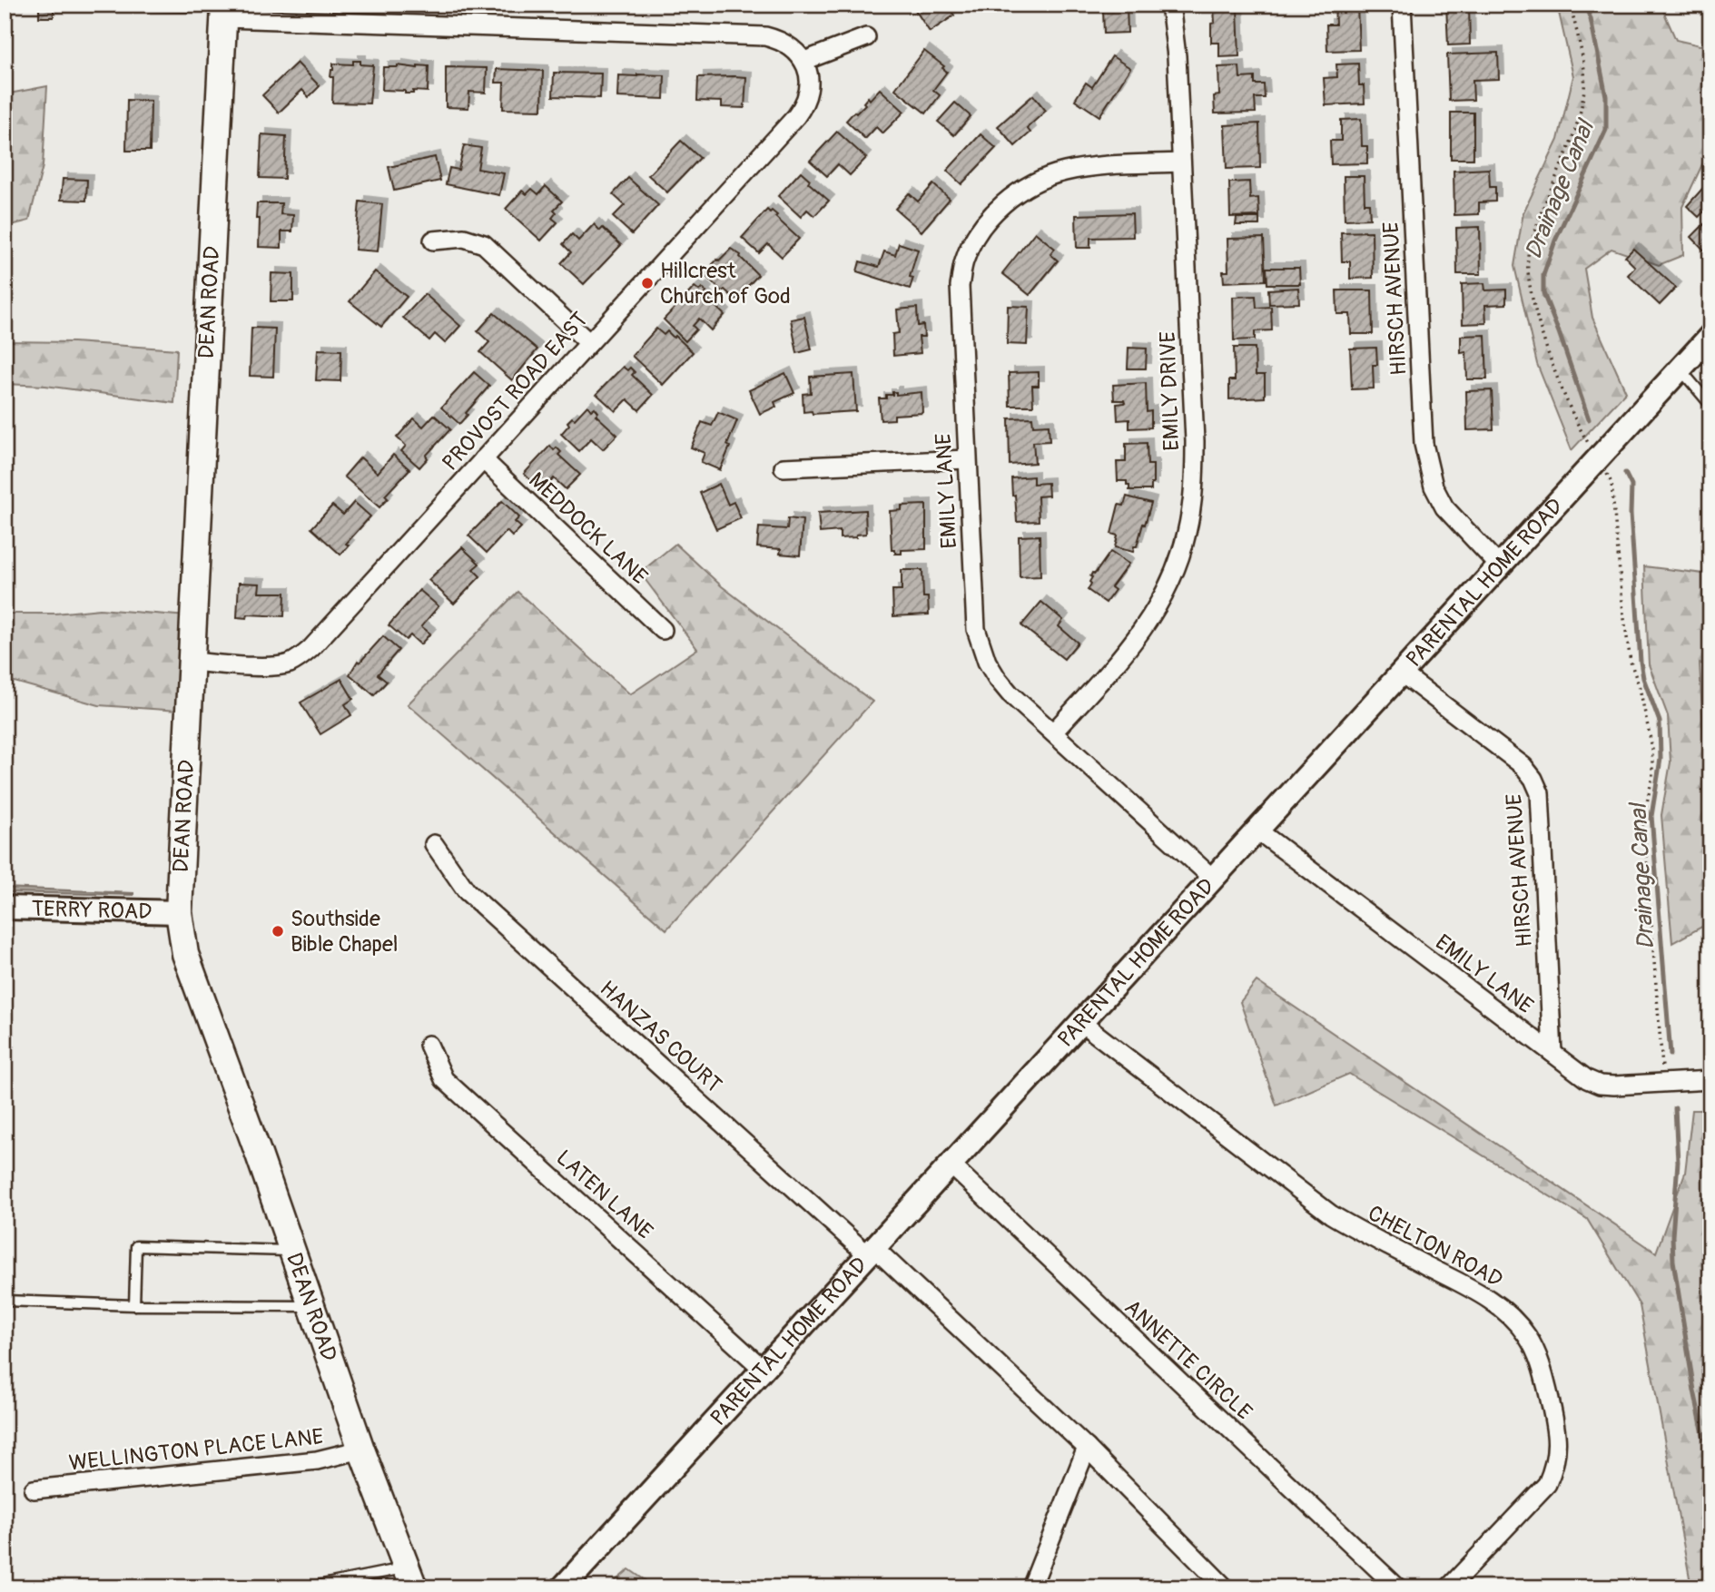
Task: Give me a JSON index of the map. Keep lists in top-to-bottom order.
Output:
{
  "streets": {
    "main road": ["DEAN ROAD"],
    "street": [
      "HIRSCH AVENUE",
      "PROVOST ROAD EAST",
      "EMILY DRIVE",
      "EMILY LANE",
      "MEDDOCK LANE",
      "PARENTAL HOME ROAD",
      "TERRY ROAD",
      "HANZAS COURT",
      "LATEN LANE",
      "CHELTON ROAD",
      "ANNETTE CIRCLE",
      "WELLINGTON PLACE LANE"
    ]
  },
  "crossings": [
    ["HIRSCH AVENUE", "EMILY LANE"],
    ["HIRSCH AVENUE", "PARENTAL HOME ROAD"],
    ["DEAN ROAD", "PROVOST ROAD EAST"],
    ["DEAN ROAD", "TERRY ROAD"],
    ["DEAN ROAD", "WELLINGTON PLACE LANE"],
    ["PROVOST ROAD EAST", "MEDDOCK LANE"],
    ["EMILY DRIVE", "EMILY LANE"],
    ["EMILY LANE", "PARENTAL HOME ROAD"],
    ["PARENTAL HOME ROAD", "HANZAS COURT"],
    ["PARENTAL HOME ROAD", "LATEN LANE"],
    ["PARENTAL HOME ROAD", "CHELTON ROAD"],
    ["PARENTAL HOME ROAD", "ANNETTE CIRCLE"]
  ],
  "water": ["Drainage Canal"],
  "places": ["Hillcrest Church of God", "Southside Bible Chapel"]
}
